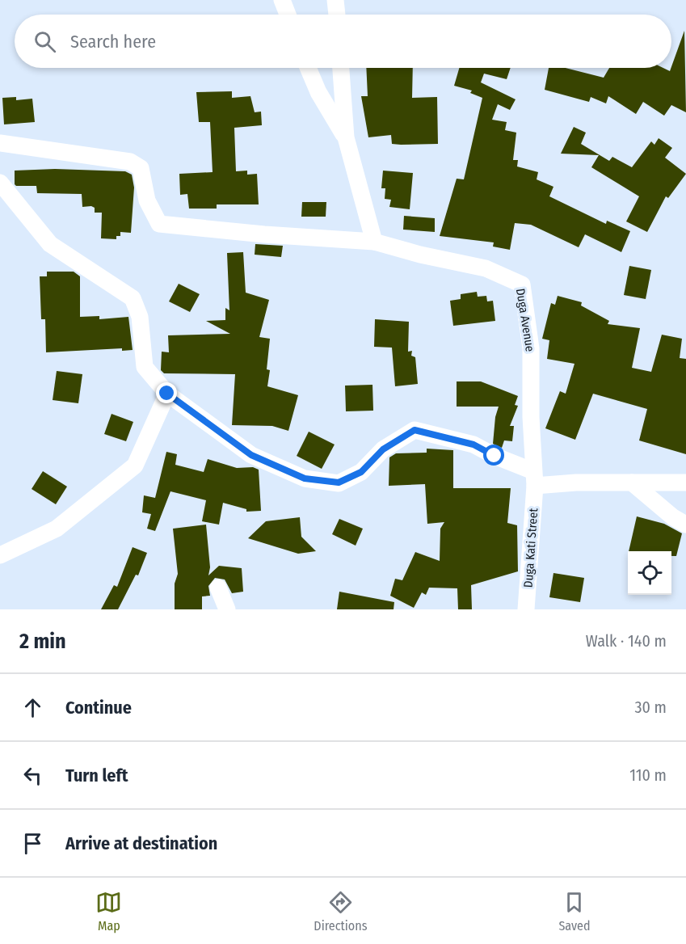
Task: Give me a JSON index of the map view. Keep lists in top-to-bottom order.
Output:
{
  "streets": {
    "street": ["Duga Avenue", "Duga Kati Street"]
  },
  "crossings": [
    ["Duga Avenue", "Duga Kati Street"]
  ],
  "page": {
    "search": "Search here",
    "heading": ["2 min", "Walk · 140 m"],
    "list": [
      ["Continue", "30 m"],
      ["Turn left", "110 m"],
      "Arrive at destination"
    ],
    "nav": ["Map", "Directions", "Saved"]
  }
}
